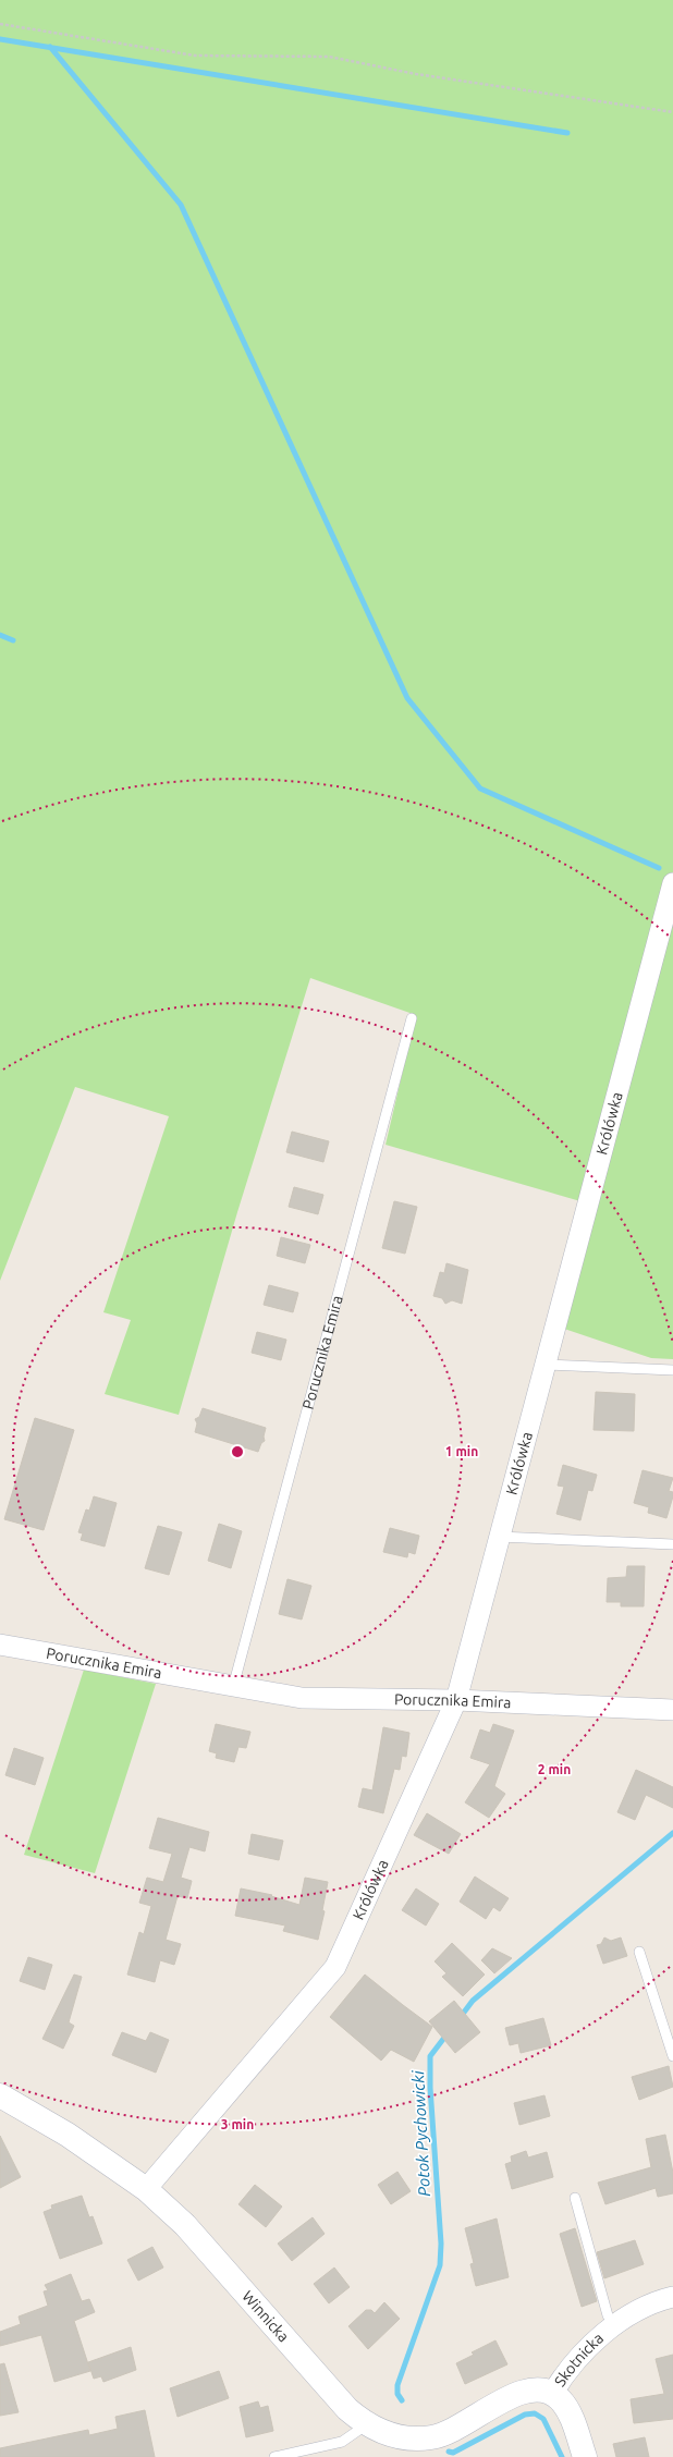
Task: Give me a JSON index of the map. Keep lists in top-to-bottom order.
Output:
{
  "streets": {
    "street": [
      "Królówka",
      "Porucznika Emira",
      "Winnicka",
      "Skotnicka"
    ]
  },
  "crossings": [
    ["Królówka", "Porucznika Emira"],
    ["Królówka", "Winnicka"],
    ["Winnicka", "Skotnicka"]
  ],
  "water": ["Potok Pychowicki"],
  "rings": ["1 min", "2 min", "3 min"]
}
